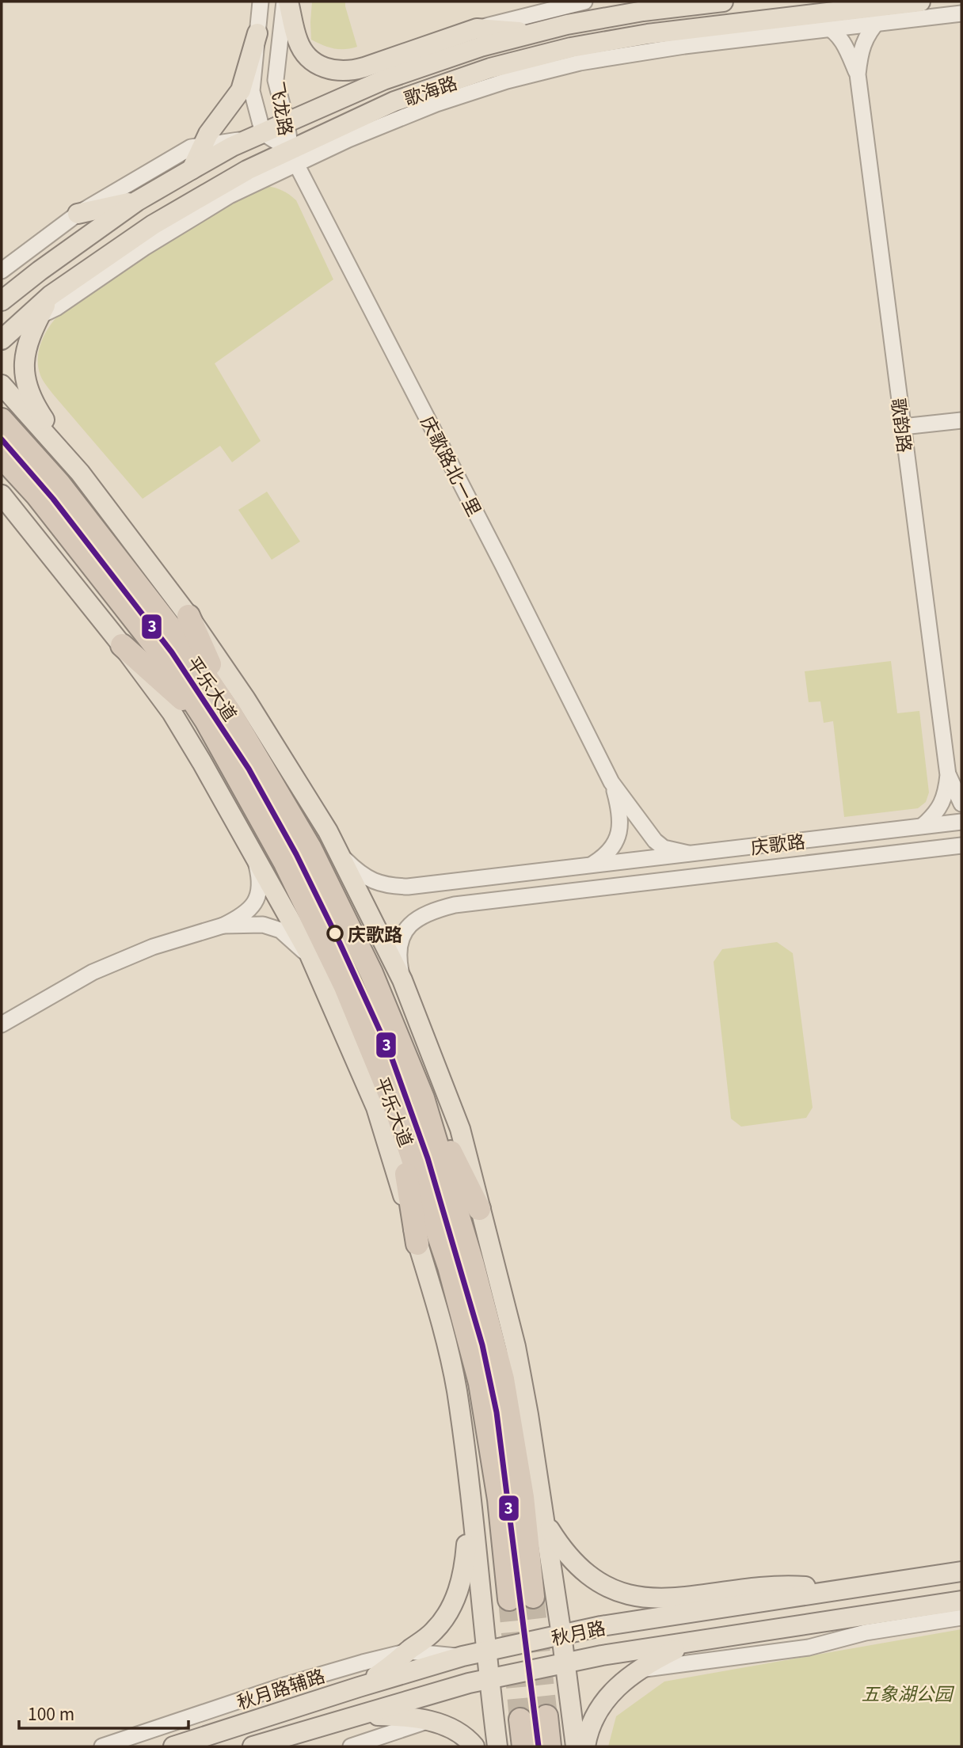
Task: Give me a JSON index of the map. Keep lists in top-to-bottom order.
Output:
{
  "streets": {
    "highway": ["平乐大道"],
    "main road": ["歌海路", "秋月路"],
    "street": [
      "飞龙路",
      "歌韵路",
      "庆歌路北一里",
      "庆歌路",
      "秋月路辅路"
    ]
  },
  "crossings": [
    ["歌海路", "飞龙路"],
    ["歌海路", "歌韵路"],
    ["歌海路", "庆歌路北一里"],
    ["飞龙路", "庆歌路北一里"],
    ["歌韵路", "庆歌路"],
    ["庆歌路北一里", "庆歌路"],
    ["秋月路", "秋月路辅路"]
  ],
  "parks": ["五象湖公园"],
  "places": ["庆歌路"],
  "lines": ["transit line 3"],
  "scale_bar": "100 m"
}
